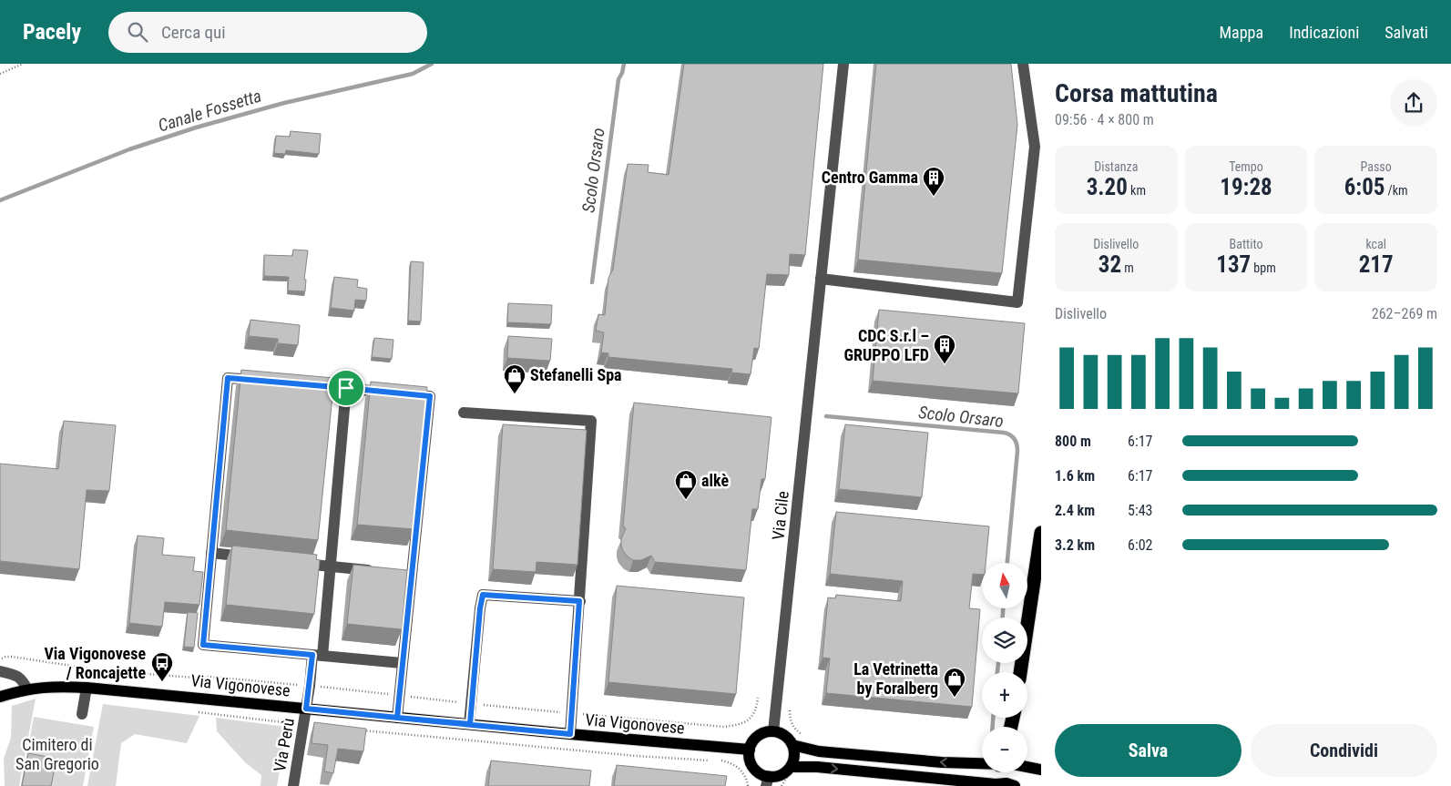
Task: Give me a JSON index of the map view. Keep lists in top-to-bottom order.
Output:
{
  "streets": {
    "main road": ["Via Vigonovese"],
    "street": ["Via Cile", "Via Perù"]
  },
  "crossings": [
    ["Via Cile", "Via Vigonovese"],
    ["Via Vigonovese", "Via Perù"]
  ],
  "water": ["Canale Fossetta", "Scolo Orsaro"],
  "parks": ["Cimitero di San Gregorio"],
  "places": {
    "building": ["Centro Gamma", "CDC S.r.l – GRUPPO LFD"],
    "shop": ["Stefanelli Spa", "alkè", "La Vetrinetta by Foralberg"],
    "bus stop": ["Via Vigonovese / Roncajette"]
  },
  "north": "top",
  "page": {
    "header": "Pacely",
    "search": "Cerca qui",
    "nav": ["Mappa", "Indicazioni", "Salvati"],
    "heading": ["Corsa mattutina", "09:56 · 4 × 800 m"],
    "stats": [
      ["Distanza", "3.20 km"],
      ["Tempo", "19:28"],
      ["Passo", "6:05 /km"],
      ["Dislivello", "32 m"],
      ["Battito", "137 bpm"],
      ["kcal", "217"]
    ],
    "chart": ["Dislivello", "262–269 m"],
    "list": [
      {
        "name": "800 m",
        "note": "6:17"
      },
      {
        "name": "1.6 km",
        "note": "6:17"
      },
      {
        "name": "2.4 km",
        "note": "5:43"
      },
      {
        "name": "3.2 km",
        "note": "6:02"
      }
    ],
    "map_buttons": ["+", "−"],
    "buttons": ["Salva", "Condividi"]
  }
}
